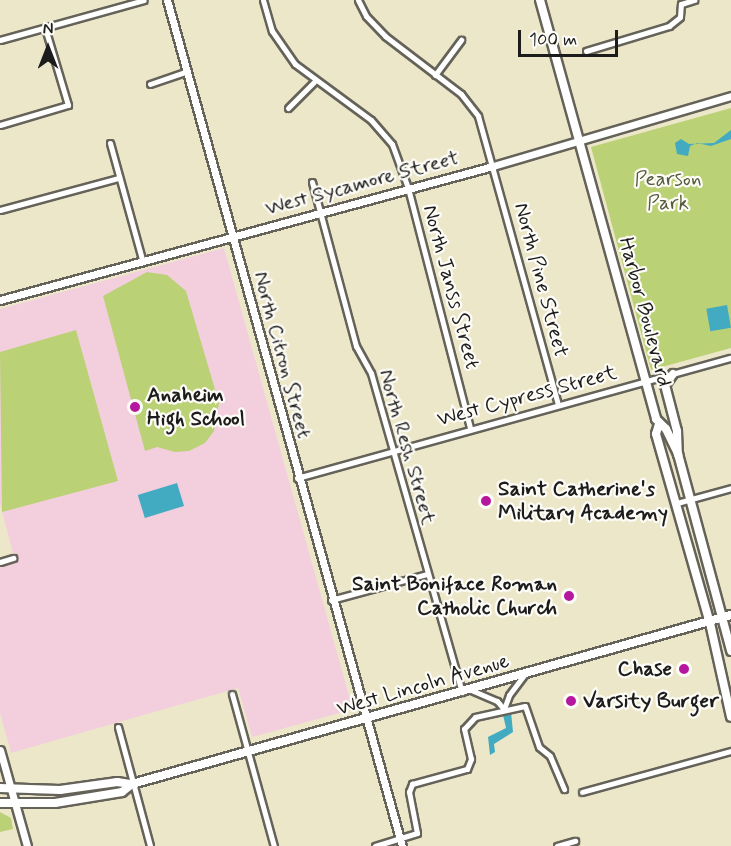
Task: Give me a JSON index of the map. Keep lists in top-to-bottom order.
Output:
{
  "streets": {
    "main road": ["Harbor Boulevard", "West Lincoln Avenue"],
    "street": [
      "West Sycamore Street",
      "North Pine Street",
      "North Janss Street",
      "North Citron Street",
      "West Cypress Street",
      "North Resh Street"
    ]
  },
  "crossings": [
    ["West Sycamore Street", "North Pine Street"],
    ["West Sycamore Street", "North Janss Street"],
    ["West Sycamore Street", "Harbor Boulevard"],
    ["West Sycamore Street", "North Citron Street"],
    ["West Sycamore Street", "North Resh Street"],
    ["North Pine Street", "West Cypress Street"],
    ["North Janss Street", "West Cypress Street"],
    ["Harbor Boulevard", "West Cypress Street"],
    ["Harbor Boulevard", "West Lincoln Avenue"],
    ["North Citron Street", "West Cypress Street"],
    ["North Citron Street", "West Lincoln Avenue"],
    ["West Cypress Street", "North Resh Street"],
    ["North Resh Street", "West Lincoln Avenue"]
  ],
  "parks": ["Pearson Park"],
  "places": [
    "Anaheim High School",
    "Saint Catherine's Military Academy",
    "Saint Boniface Roman Catholic Church",
    "Chase",
    "Varsity Burger"
  ],
  "scale_bar": "100 m",
  "north": "top"
}
